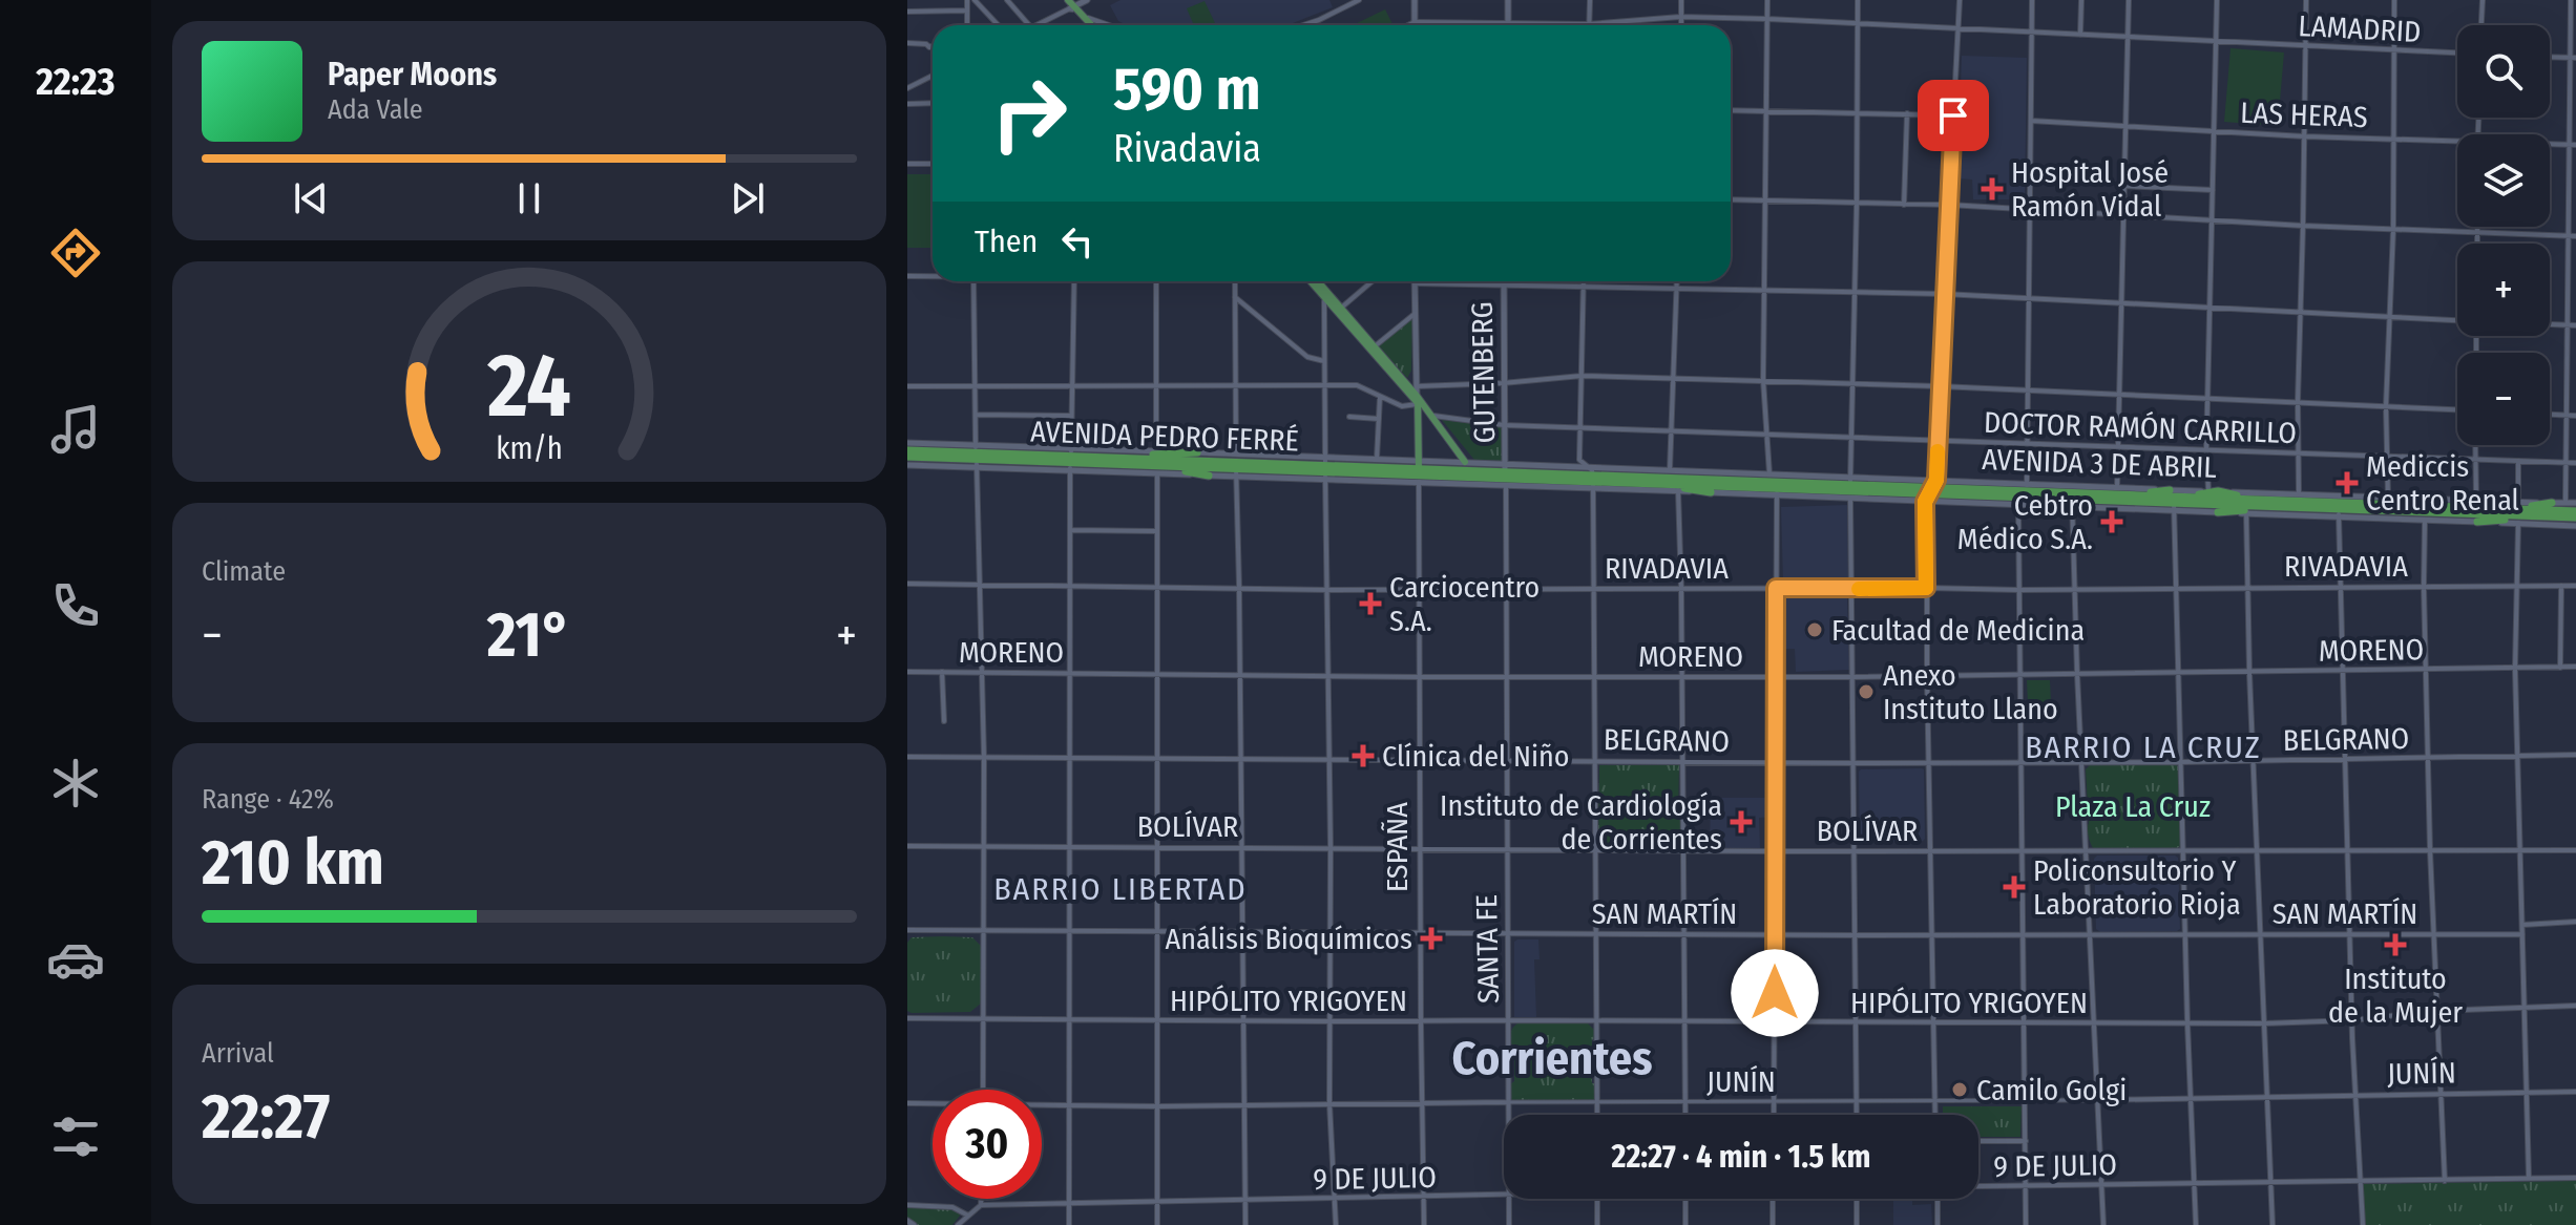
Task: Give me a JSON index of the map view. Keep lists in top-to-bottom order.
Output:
{
  "streets": {
    "highway": ["AVENIDA PEDRO FERRÉ", "AVENIDA 3 DE ABRIL"],
    "main road": ["GUTENBERG"],
    "street": [
      "LAMADRID",
      "LAS HERAS",
      "DOCTOR RAMÓN CARRILLO",
      "RIVADAVIA",
      "MORENO",
      "BELGRANO",
      "BOLÍVAR",
      "ESPAÑA",
      "SAN MARTÍN",
      "SANTA FE",
      "HIPÓLITO YRIGOYEN",
      "JUNÍN",
      "9 DE JULIO"
    ]
  },
  "crossings": [
    ["GUTENBERG", "DOCTOR RAMÓN CARRILLO"],
    ["GUTENBERG", "AVENIDA 3 DE ABRIL"],
    ["GUTENBERG", "SANTA FE"],
    ["AVENIDA PEDRO FERRÉ", "AVENIDA 3 DE ABRIL"],
    ["AVENIDA PEDRO FERRÉ", "ESPAÑA"],
    ["AVENIDA 3 DE ABRIL", "ESPAÑA"],
    ["AVENIDA 3 DE ABRIL", "SANTA FE"],
    ["RIVADAVIA", "ESPAÑA"],
    ["RIVADAVIA", "SANTA FE"],
    ["MORENO", "ESPAÑA"],
    ["MORENO", "SANTA FE"],
    ["BELGRANO", "ESPAÑA"],
    ["BELGRANO", "SANTA FE"],
    ["BOLÍVAR", "ESPAÑA"],
    ["BOLÍVAR", "SANTA FE"],
    ["ESPAÑA", "SAN MARTÍN"],
    ["ESPAÑA", "HIPÓLITO YRIGOYEN"],
    ["ESPAÑA", "JUNÍN"],
    ["ESPAÑA", "9 DE JULIO"],
    ["SAN MARTÍN", "SANTA FE"],
    ["SANTA FE", "HIPÓLITO YRIGOYEN"],
    ["SANTA FE", "JUNÍN"]
  ],
  "districts": ["BARRIO LA CRUZ", "BARRIO LIBERTAD", "Corrientes"],
  "parks": ["Plaza La Cruz"],
  "places": {
    "health": [
      "Hospital José Ramón Vidal",
      "Mediccis Centro Renal",
      "Cebtro Médico S.A.",
      "Carciocentro S.A.",
      "Clínica del Niño",
      "Instituto de Cardiología de Corrientes",
      "Policonsultorio Y Laboratorio Rioja",
      "Análisis Bioquímicos",
      "Instituto de la Mujer"
    ],
    "other": ["Facultad de Medicina", "Anexo Instituto Llano", "Camilo Golgi"]
  },
  "page": {
    "tabs": "22:23",
    "map_buttons": ["+", "−"],
    "turn": ["590 m", "Rivadavia"],
    "song": ["Paper Moons", "Ada Vale"],
    "then": "Then",
    "tile": [
      "Climate",
      ["Range · 42%", "210 km"],
      ["Arrival", "22:27"]
    ],
    "heat": ["−", "21°", "+"],
    "limit": "30",
    "trip": "22:27 · 4 min · 1.5 km",
    "gauge": ["24", "km/h"]
  }
}
